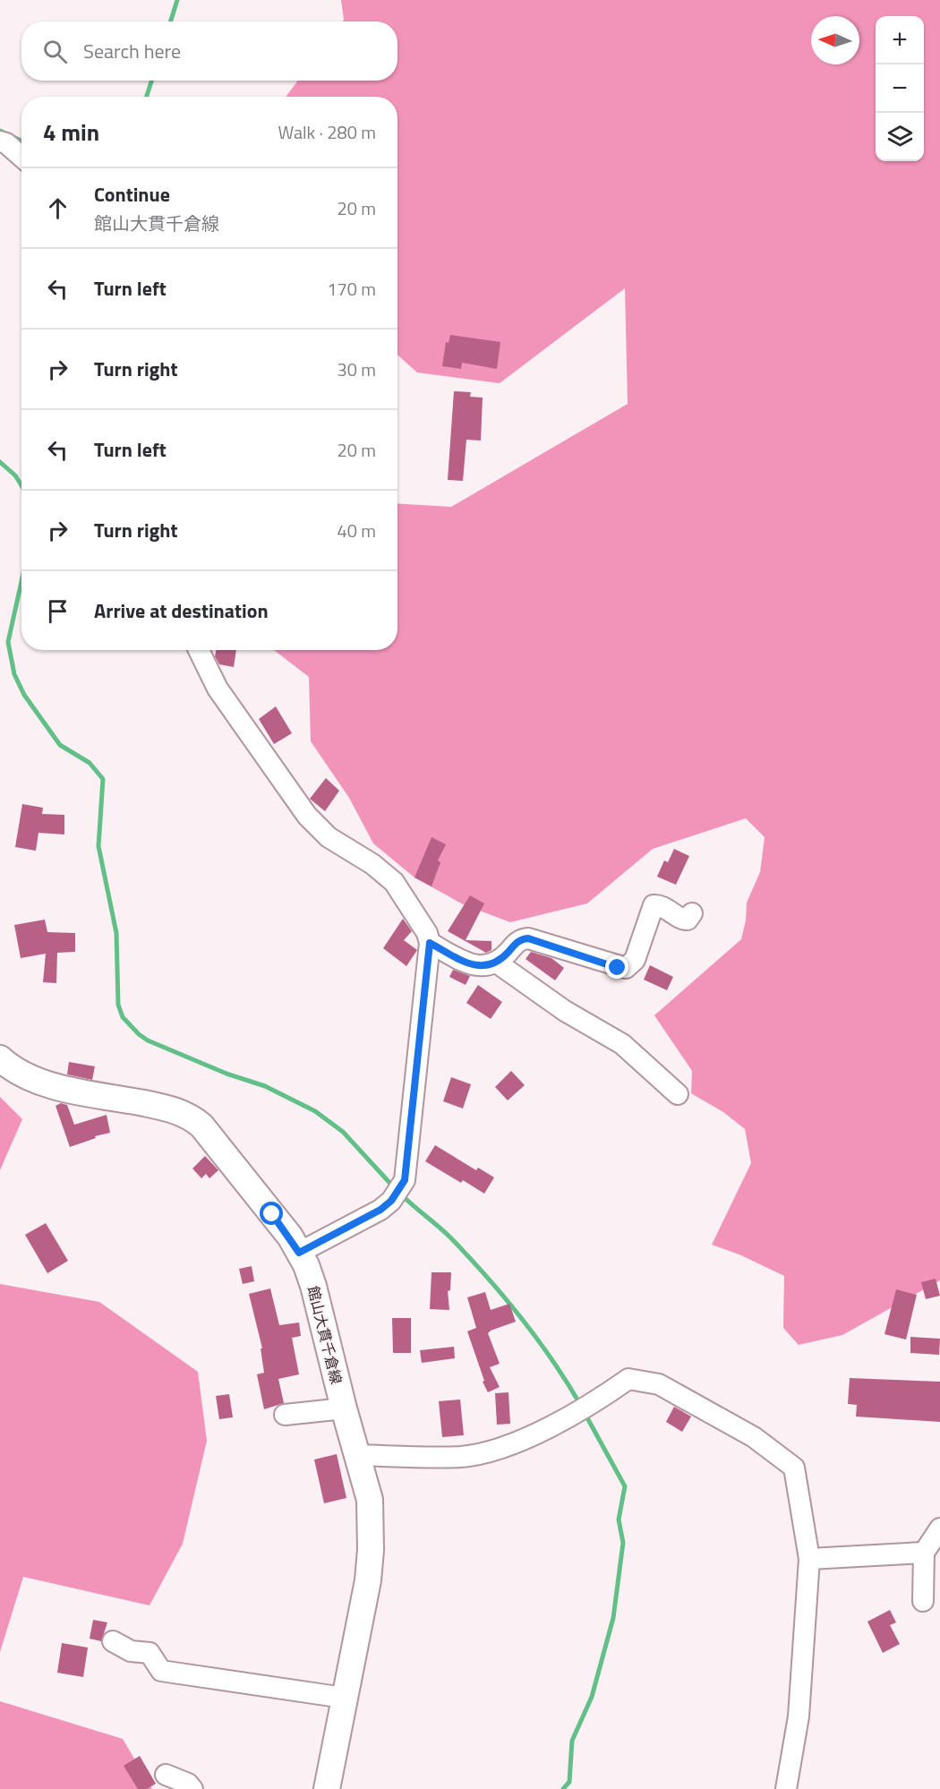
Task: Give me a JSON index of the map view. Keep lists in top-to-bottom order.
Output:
{
  "streets": {
    "main road": ["館山大貫千倉線"]
  },
  "north": "left",
  "page": {
    "map_buttons": ["+", "−"],
    "search": "Search here",
    "heading": ["4 min", "Walk · 280 m"],
    "list": [
      ["Continue", "館山大貫千倉線", "20 m"],
      ["Turn left", "170 m"],
      ["Turn right", "30 m"],
      ["Turn left", "20 m"],
      ["Turn right", "40 m"],
      "Arrive at destination"
    ]
  }
}
